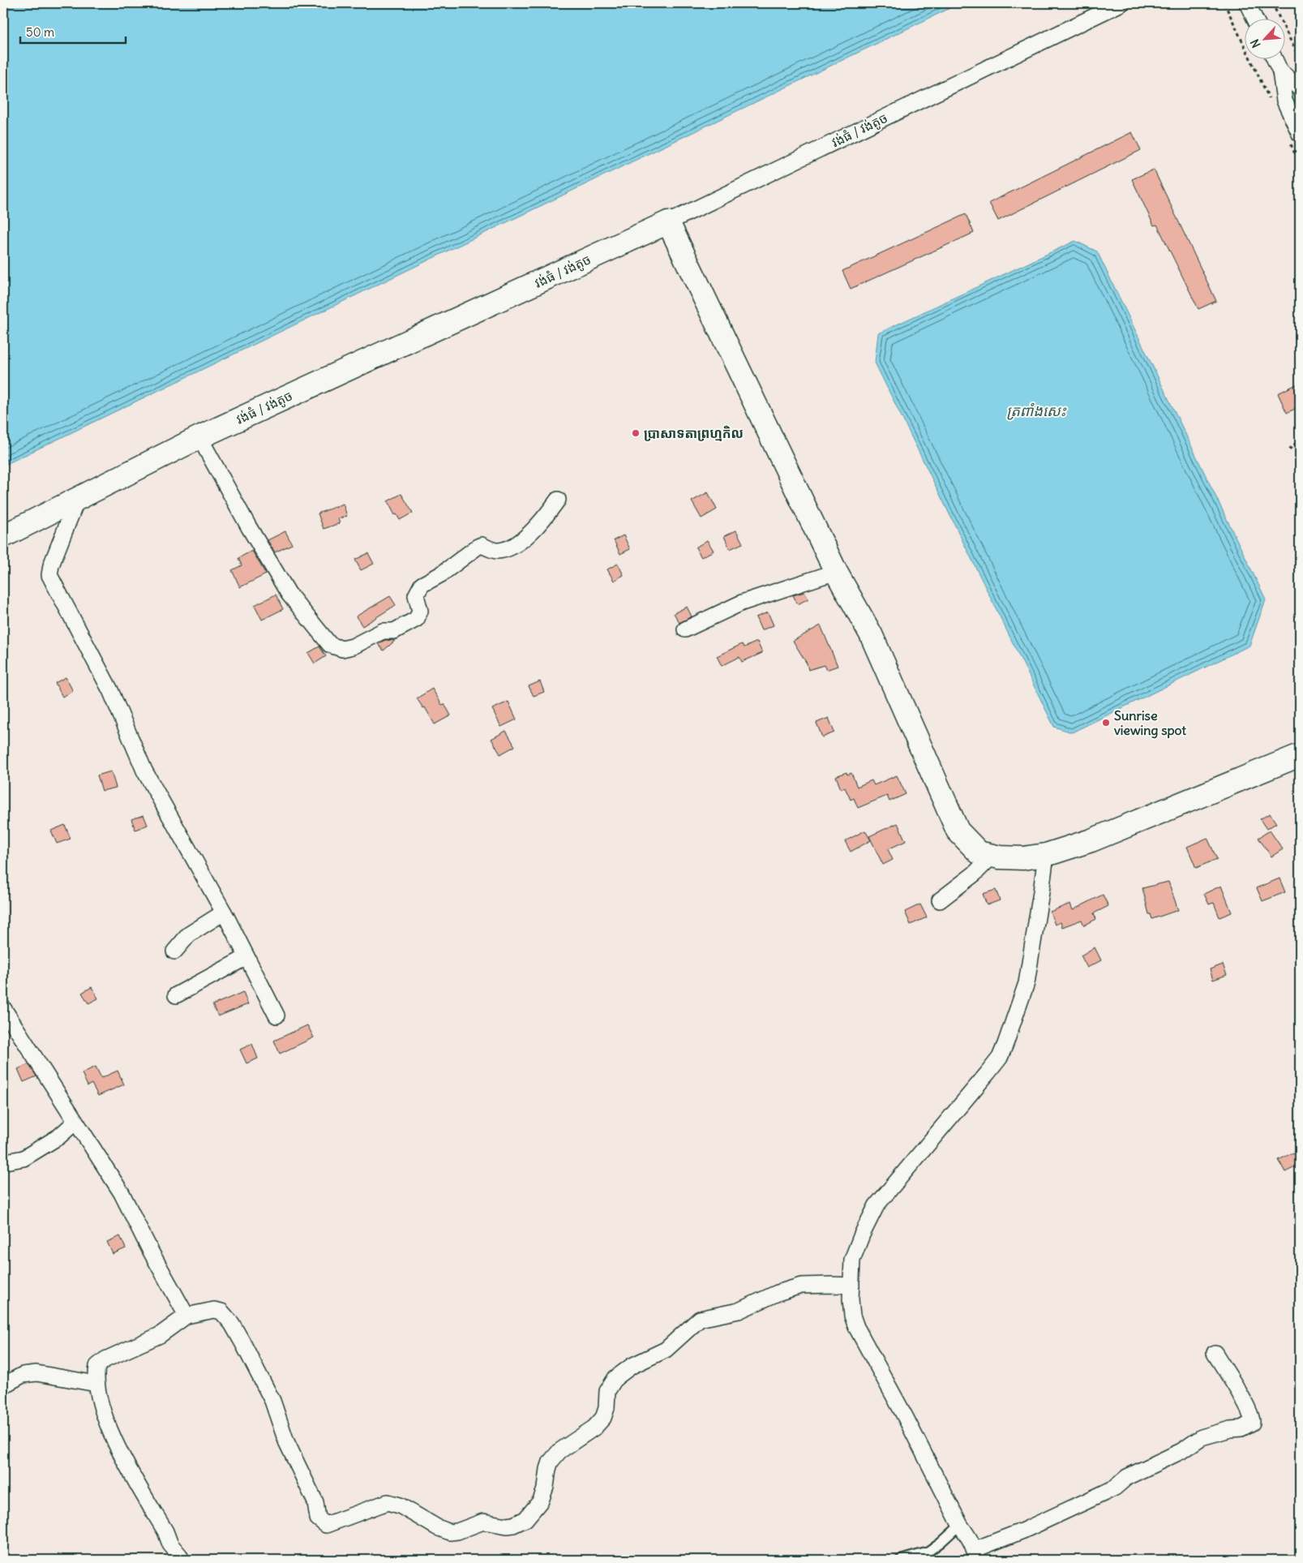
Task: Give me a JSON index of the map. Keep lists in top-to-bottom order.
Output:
{
  "streets": {
    "main road": ["វង់ធំ / វង់តូច"]
  },
  "water": ["ត្រពាំងសេះ"],
  "places": ["ប្រាសាទតាព្រហ្មកិល", "Sunrise viewing spot"],
  "scale_bar": "50 m",
  "north": "bottom left"
}
